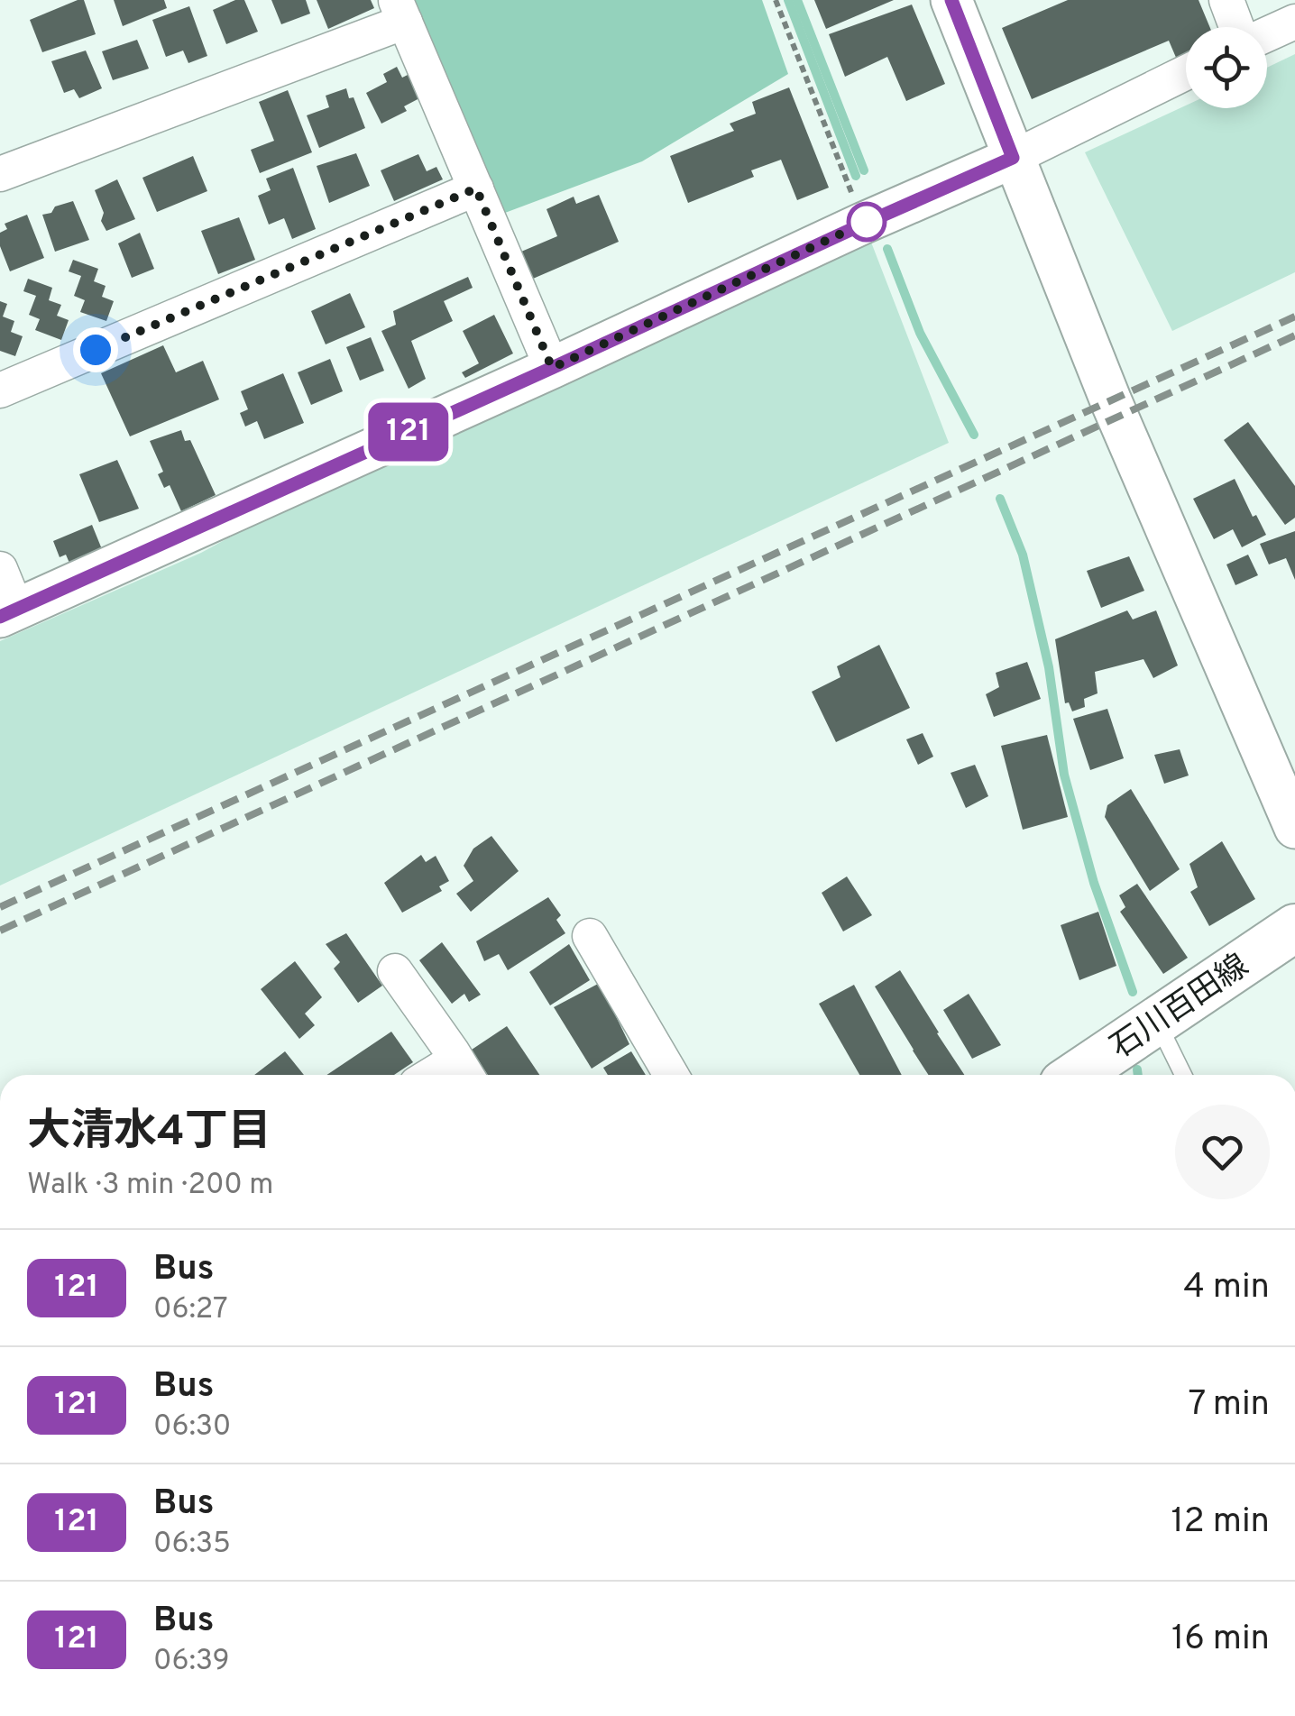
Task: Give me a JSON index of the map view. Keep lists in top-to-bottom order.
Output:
{
  "streets": {
    "main road": ["石川百田線"]
  },
  "lines": ["bus line 121"],
  "page": {
    "on_map": "121",
    "heading": ["大清水4丁目", "Walk · 3 min · 200 m"],
    "list": [
      {
        "mark": "121",
        "name": "Bus",
        "note": "06:27",
        "value": "4 min"
      },
      {
        "mark": "121",
        "name": "Bus",
        "note": "06:30",
        "value": "7 min"
      },
      {
        "mark": "121",
        "name": "Bus",
        "note": "06:35",
        "value": "12 min"
      },
      {
        "mark": "121",
        "name": "Bus",
        "note": "06:39",
        "value": "16 min"
      }
    ]
  }
}
